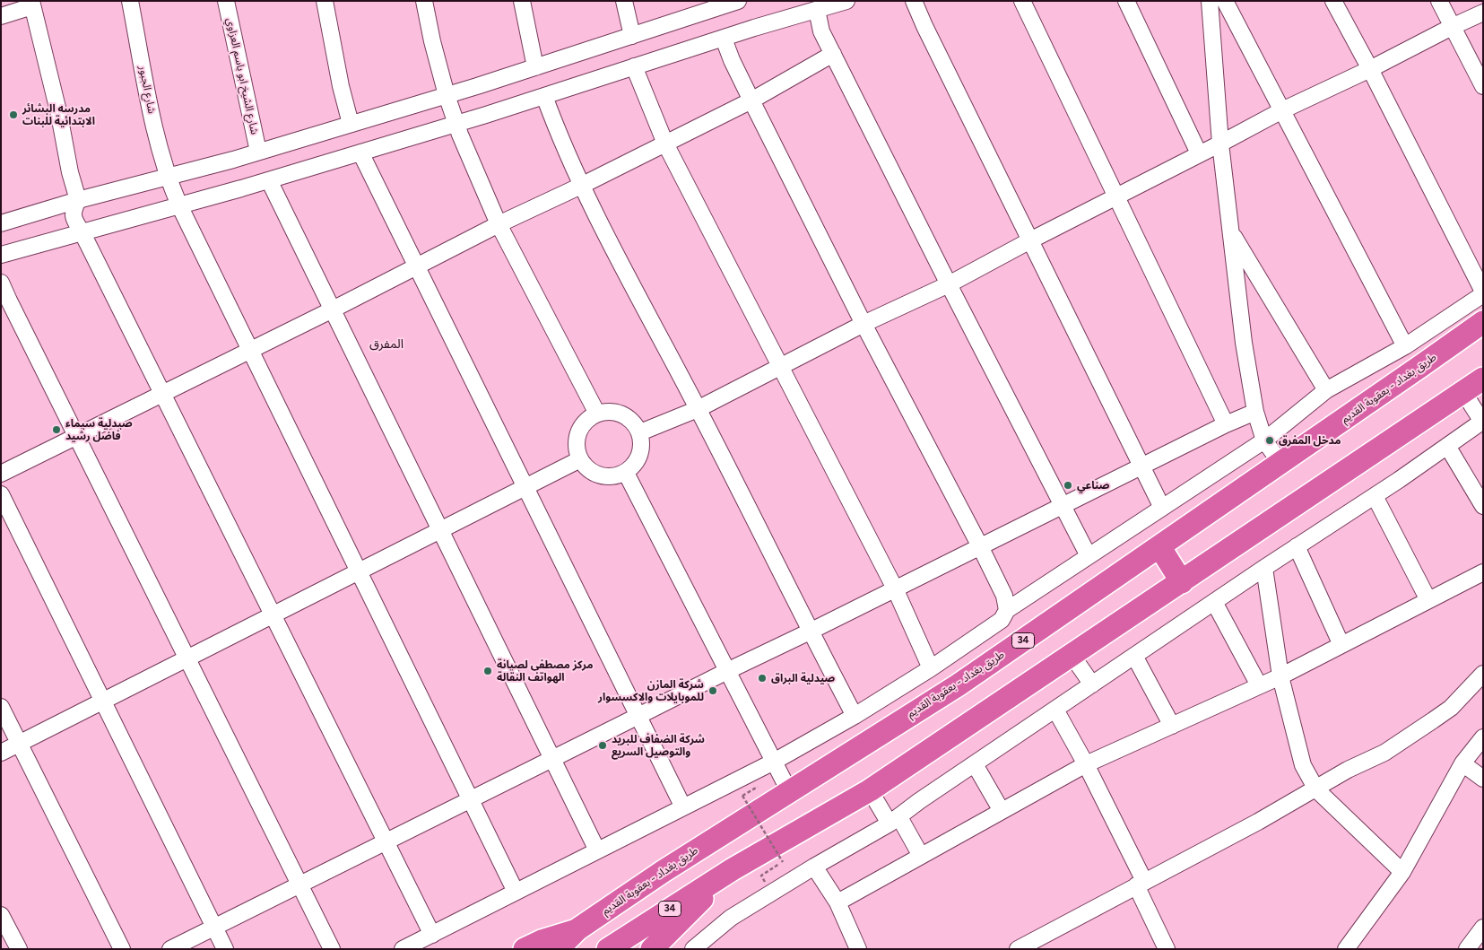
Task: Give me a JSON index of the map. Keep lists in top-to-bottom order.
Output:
{
  "streets": {
    "highway": ["طريق بغداد - بعقوبة القديم", "34"],
    "street": ["شارع الشيخ ابو باسم العزاوي", "شارع الجبور"]
  },
  "districts": ["المفرق"],
  "places": [
    "مدرسه البشائر الابتدائية للبنات",
    "صيدلية سيماء فاضل رشيد",
    "مدخل المفرق",
    "صناعي",
    "مركز مصطفى لصيانة الهواتف النقالة",
    "صيدلية البراق",
    "شركة المازن للموبايلات والاكسسوار",
    "شركة الضفاف للبريد والتوصيل السريع"
  ]
}
